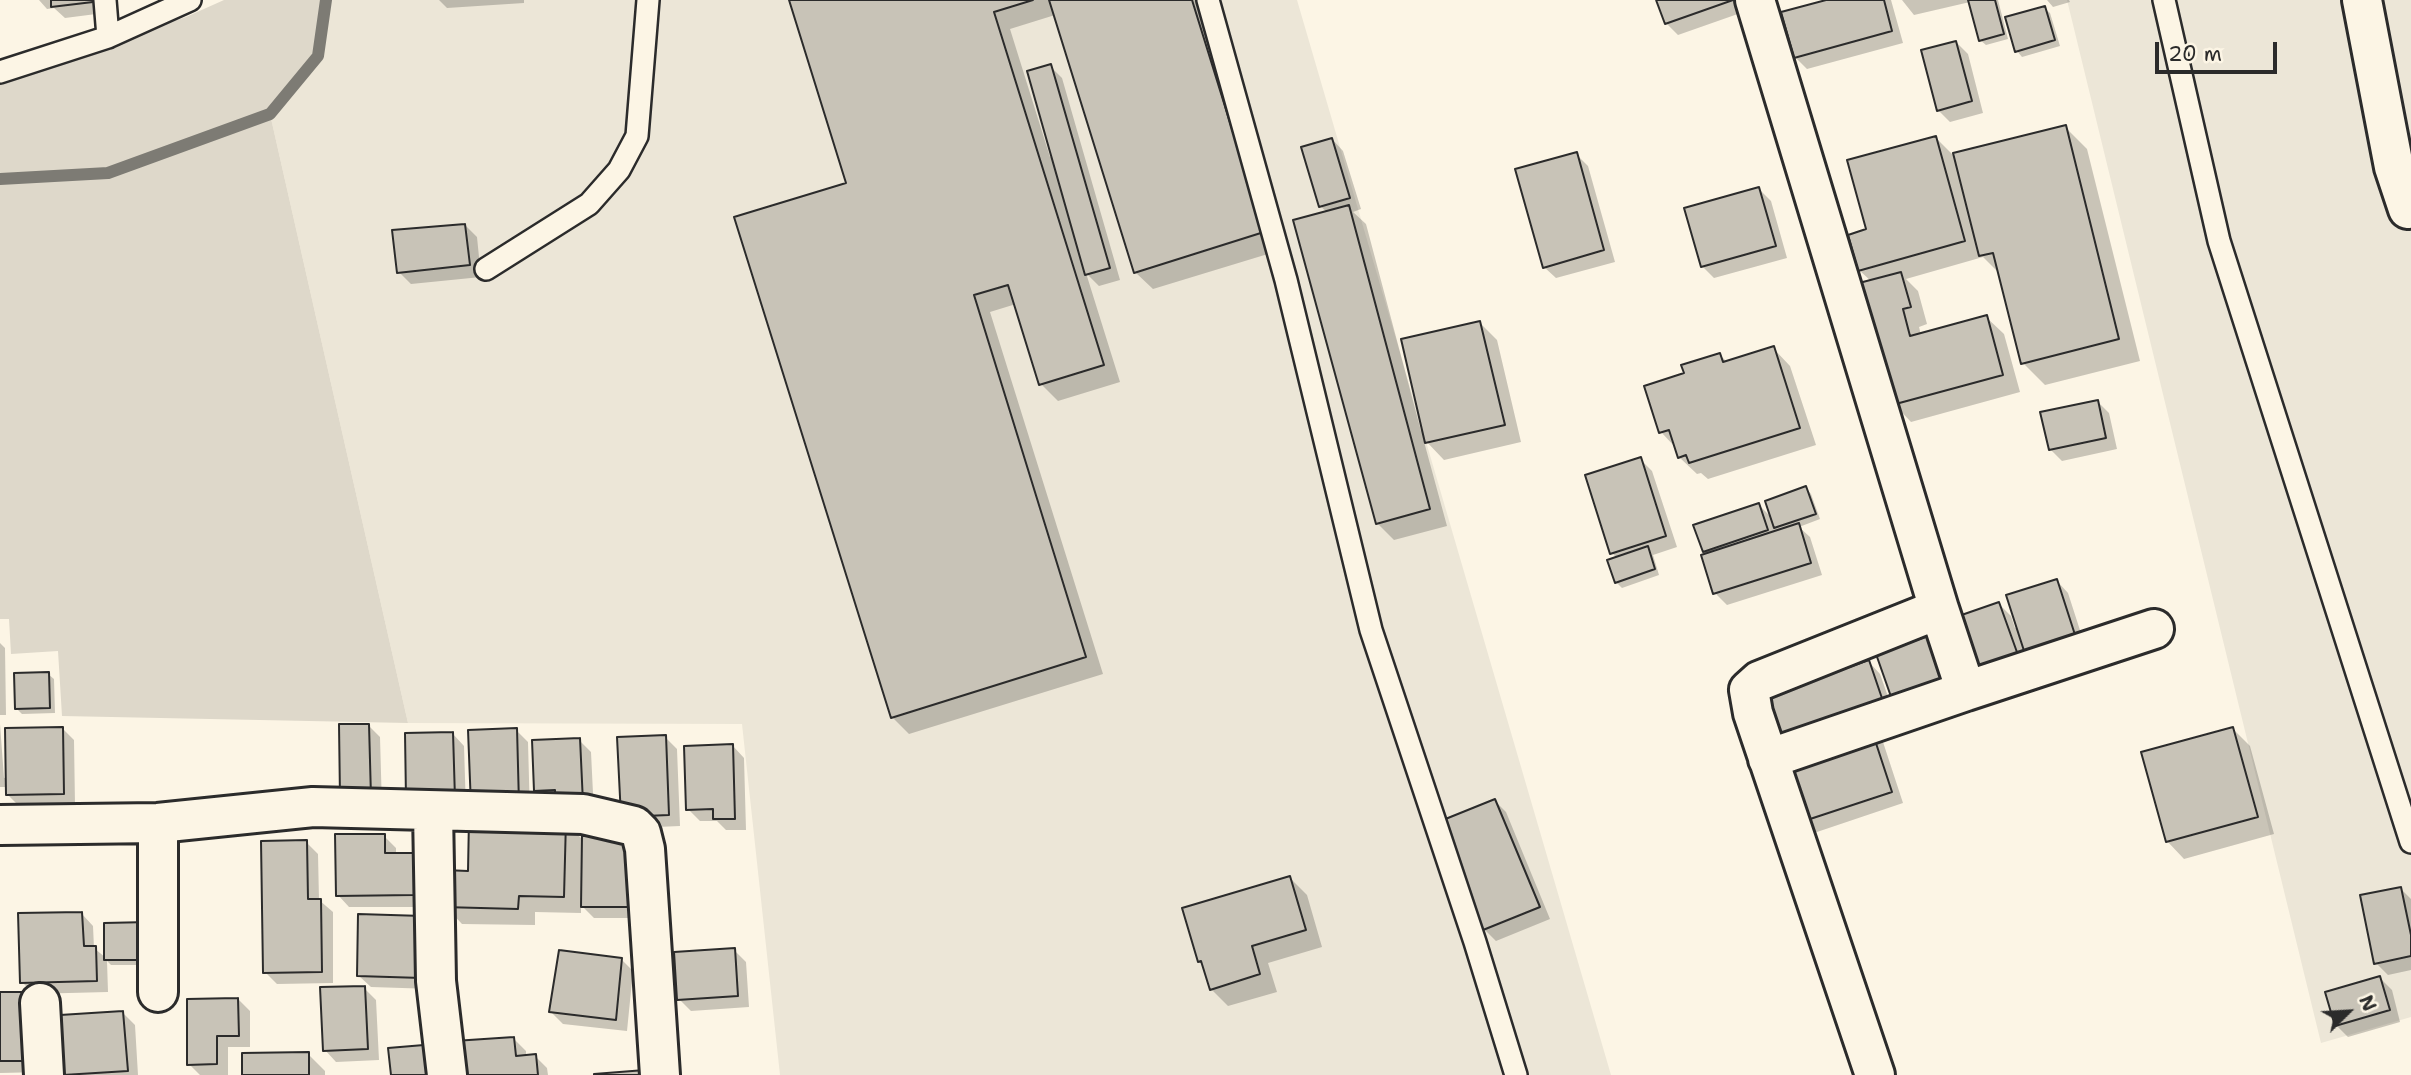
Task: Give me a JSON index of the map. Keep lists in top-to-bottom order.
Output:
{
  "scale_bar": "20 m",
  "north": "top right"
}
